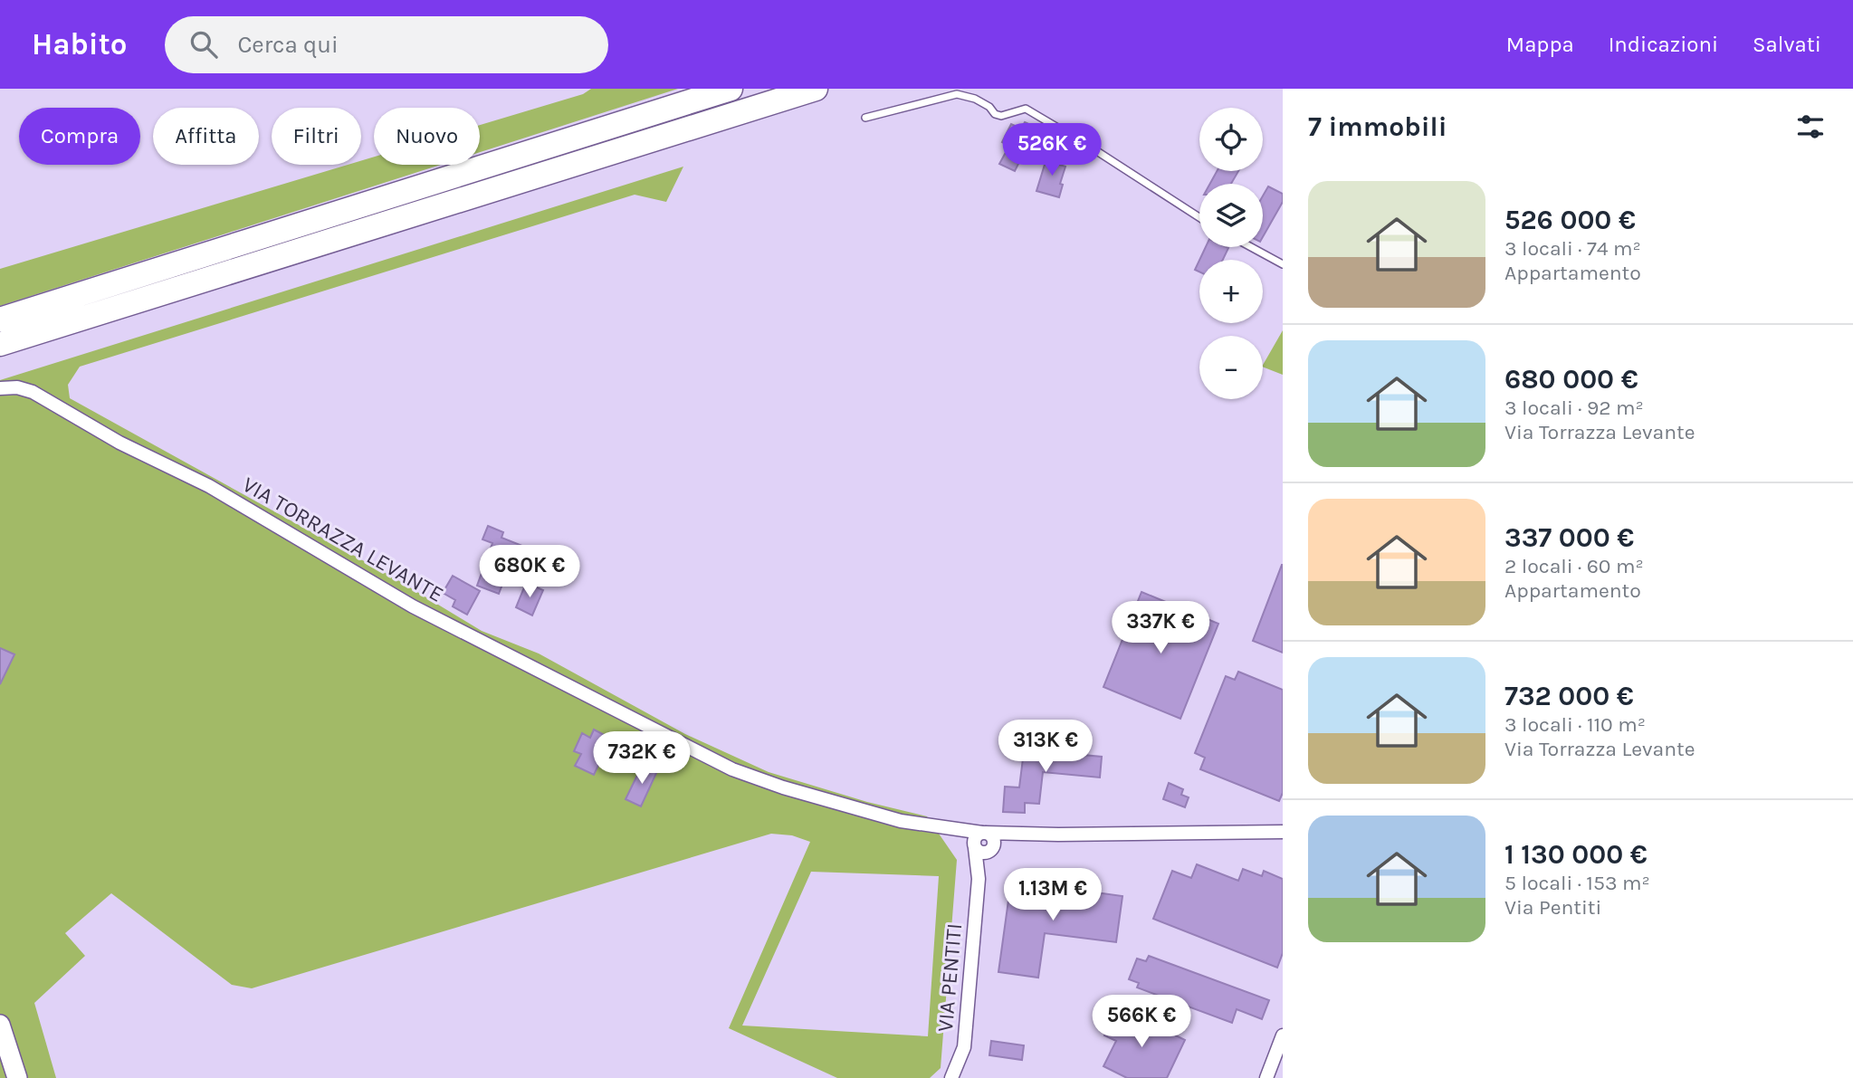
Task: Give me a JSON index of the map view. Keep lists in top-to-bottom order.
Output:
{
  "streets": {
    "street": ["VIA TORRAZZA LEVANTE", "VIA PENTITI"]
  },
  "crossings": [
    ["VIA TORRAZZA LEVANTE", "VIA PENTITI"]
  ],
  "page": {
    "header": "Habito",
    "search": "Cerca qui",
    "nav": ["Mappa", "Indicazioni", "Salvati"],
    "heading": "7 immobili",
    "map_buttons": ["+", "−"],
    "chip": [
      "Compra",
      "Affitta",
      "Filtri",
      "Nuovo"
    ],
    "price": [
      "526K €",
      "680K €",
      "337K €",
      "313K €",
      "732K €",
      "1.13M €",
      "566K €"
    ],
    "list": [
      {
        "name": "526 000 €",
        "note": "3 locali · 74 m² · Appartamento"
      },
      {
        "name": "680 000 €",
        "note": "3 locali · 92 m² · Via Torrazza Levante"
      },
      {
        "name": "337 000 €",
        "note": "2 locali · 60 m² · Appartamento"
      },
      {
        "name": "732 000 €",
        "note": "3 locali · 110 m² · Via Torrazza Levante"
      },
      {
        "name": "1 130 000 €",
        "note": "5 locali · 153 m² · Via Pentiti"
      }
    ]
  }
}
